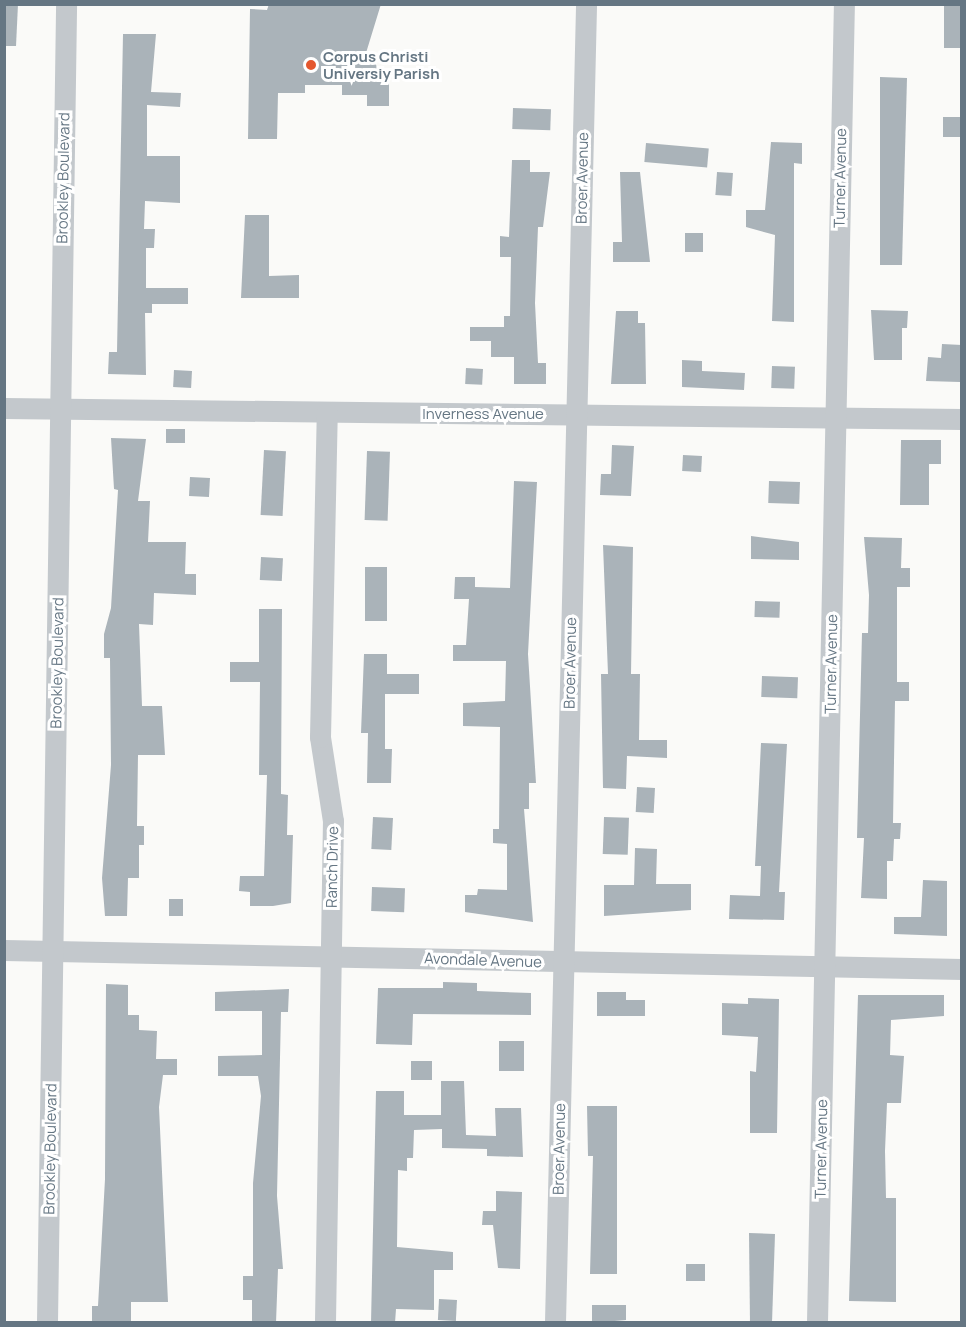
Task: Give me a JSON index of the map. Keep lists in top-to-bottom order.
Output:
{
  "streets": {
    "street": [
      "Brookley Boulevard",
      "Broer Avenue",
      "Turner Avenue",
      "Inverness Avenue",
      "Ranch Drive",
      "Avondale Avenue"
    ]
  },
  "crossings": [
    ["Brookley Boulevard", "Inverness Avenue"],
    ["Brookley Boulevard", "Avondale Avenue"],
    ["Broer Avenue", "Inverness Avenue"],
    ["Broer Avenue", "Avondale Avenue"],
    ["Turner Avenue", "Inverness Avenue"],
    ["Turner Avenue", "Avondale Avenue"],
    ["Inverness Avenue", "Ranch Drive"],
    ["Ranch Drive", "Avondale Avenue"]
  ],
  "places": ["Corpus Christi Universiy Parish"]
}
